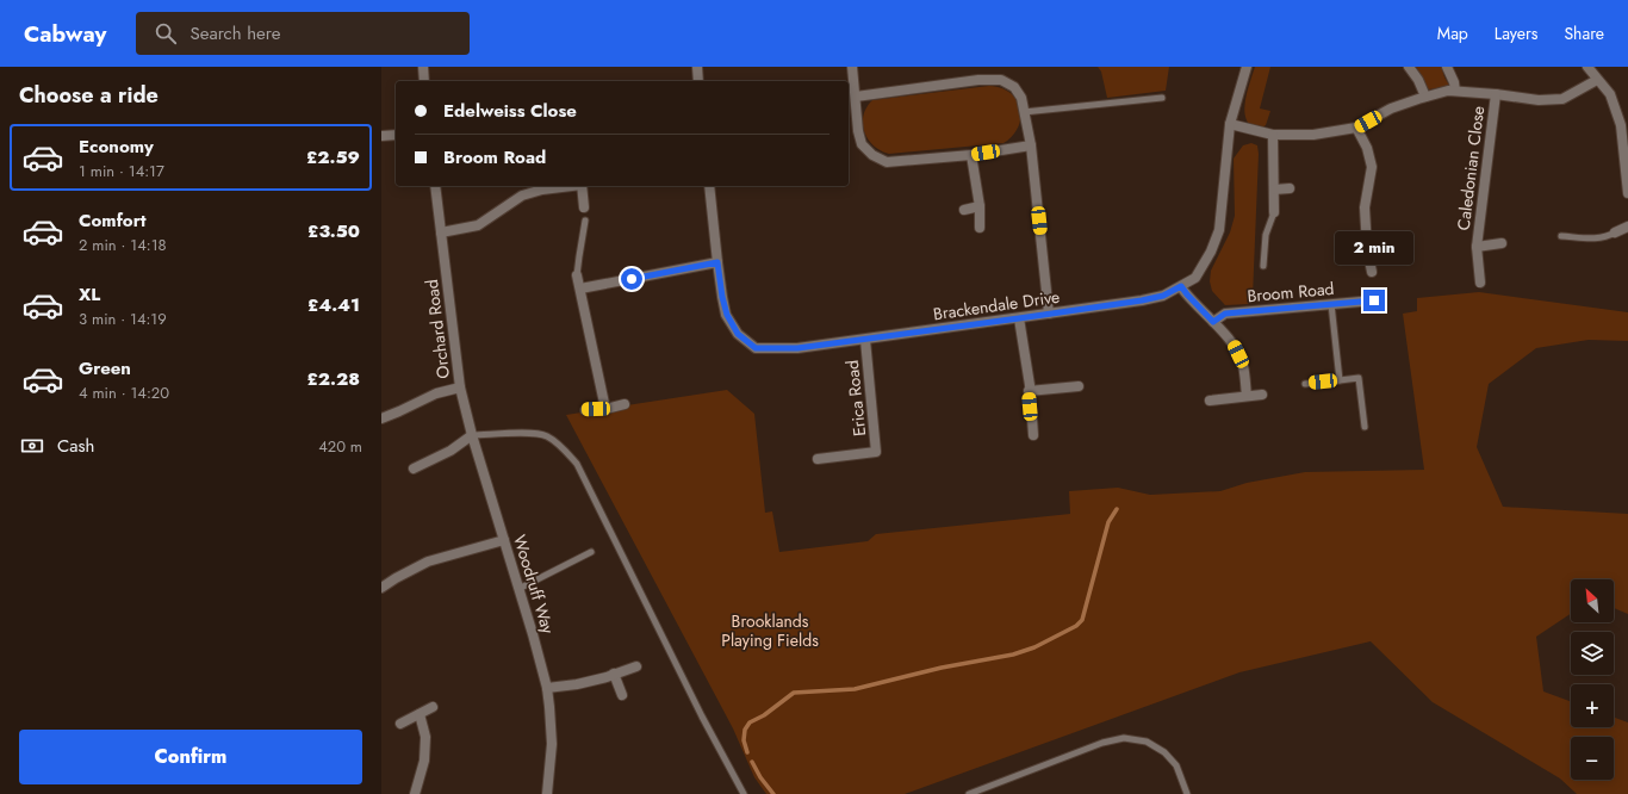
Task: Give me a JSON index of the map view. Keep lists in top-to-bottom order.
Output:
{
  "streets": {
    "street": [
      "Caledonian Close",
      "Broom Road",
      "Brackendale Drive",
      "Orchard Road",
      "Erica Road",
      "Woodruff Way"
    ]
  },
  "crossings": [
    ["Brackendale Drive", "Erica Road"],
    ["Orchard Road", "Woodruff Way"]
  ],
  "parks": ["Brooklands Playing Fields"],
  "north": "top left",
  "page": {
    "header": "Cabway",
    "search": "Search here",
    "nav": ["Map", "Layers", "Share"],
    "heading": "Choose a ride",
    "banner": ["Edelweiss Close", "Broom Road"],
    "list": [
      {
        "name": "Economy",
        "note": "1 min · 14:17",
        "value": "£2.59"
      },
      {
        "name": "Comfort",
        "note": "2 min · 14:18",
        "value": "£3.50"
      },
      {
        "name": "XL",
        "note": "3 min · 14:19",
        "value": "£4.41"
      },
      {
        "name": "Green",
        "note": "4 min · 14:20",
        "value": "£2.28"
      }
    ],
    "bubble": "2 min",
    "pay": ["Cash", "420 m"],
    "map_buttons": ["+", "−"],
    "buttons": "Confirm"
  }
}
